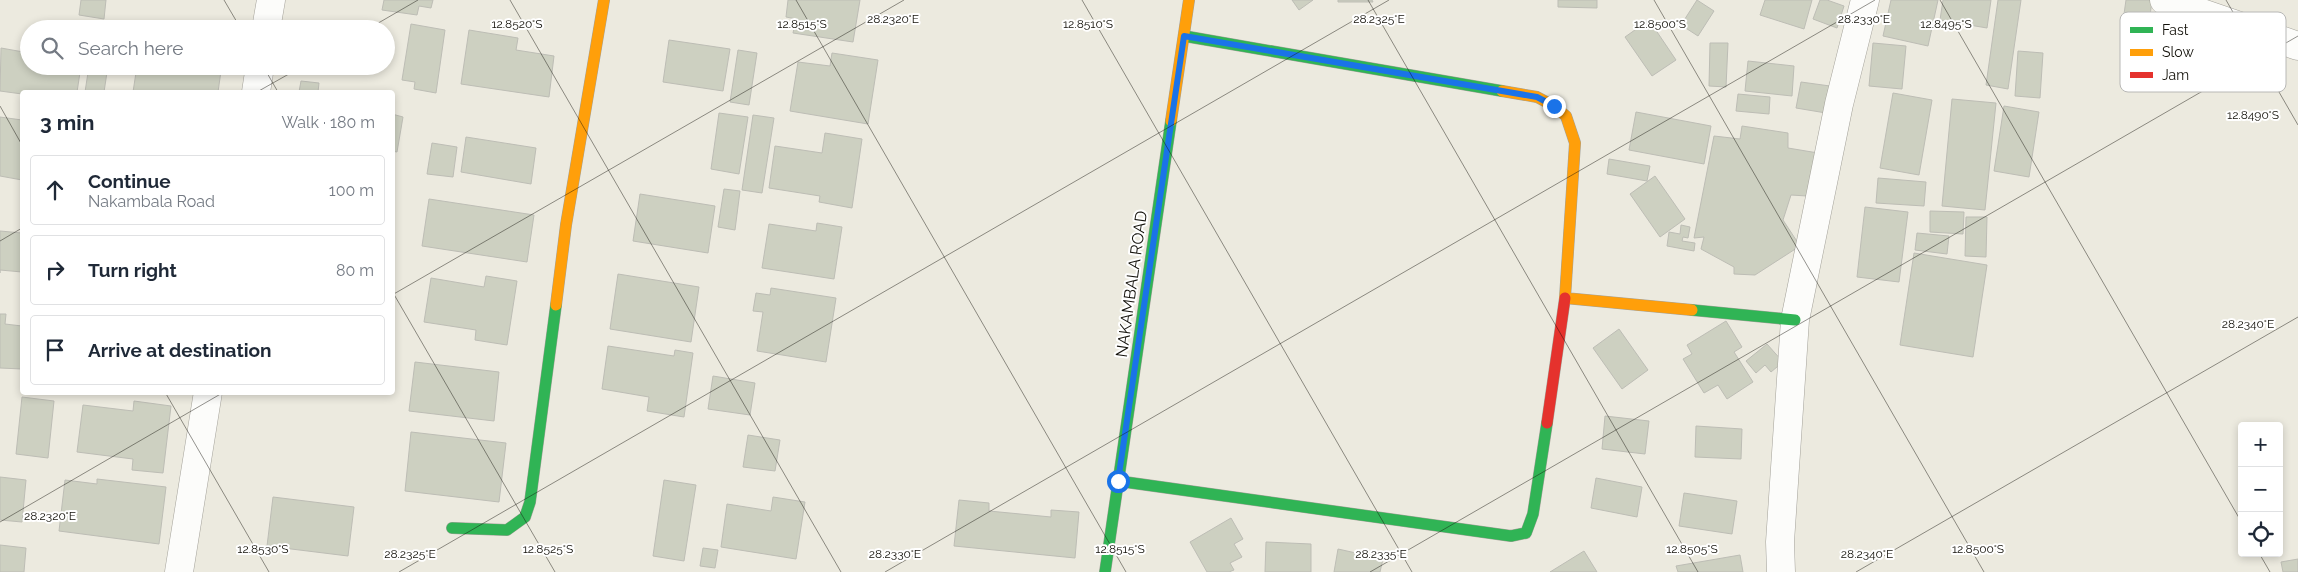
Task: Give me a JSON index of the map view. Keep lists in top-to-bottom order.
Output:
{
  "streets": {
    "street": ["NAKAMBALA ROAD"]
  },
  "legend": ["Fast", "Slow", "Jam"],
  "page": {
    "search": "Search here",
    "heading": ["3 min", "Walk · 180 m"],
    "list": [
      ["Continue", "Nakambala Road", "100 m"],
      ["Turn right", "80 m"],
      "Arrive at destination"
    ],
    "map_buttons": ["+", "−"]
  },
  "coordinates": [
    "28.2320°E",
    "28.2325°E",
    "28.2330°E",
    "12.8520°S",
    "12.8515°S",
    "12.8510°S",
    "12.8500°S",
    "12.8495°S",
    "12.8490°S",
    "28.2340°E",
    "12.8530°S",
    "12.8525°S",
    "12.8505°S",
    "28.2335°E"
  ]
}
